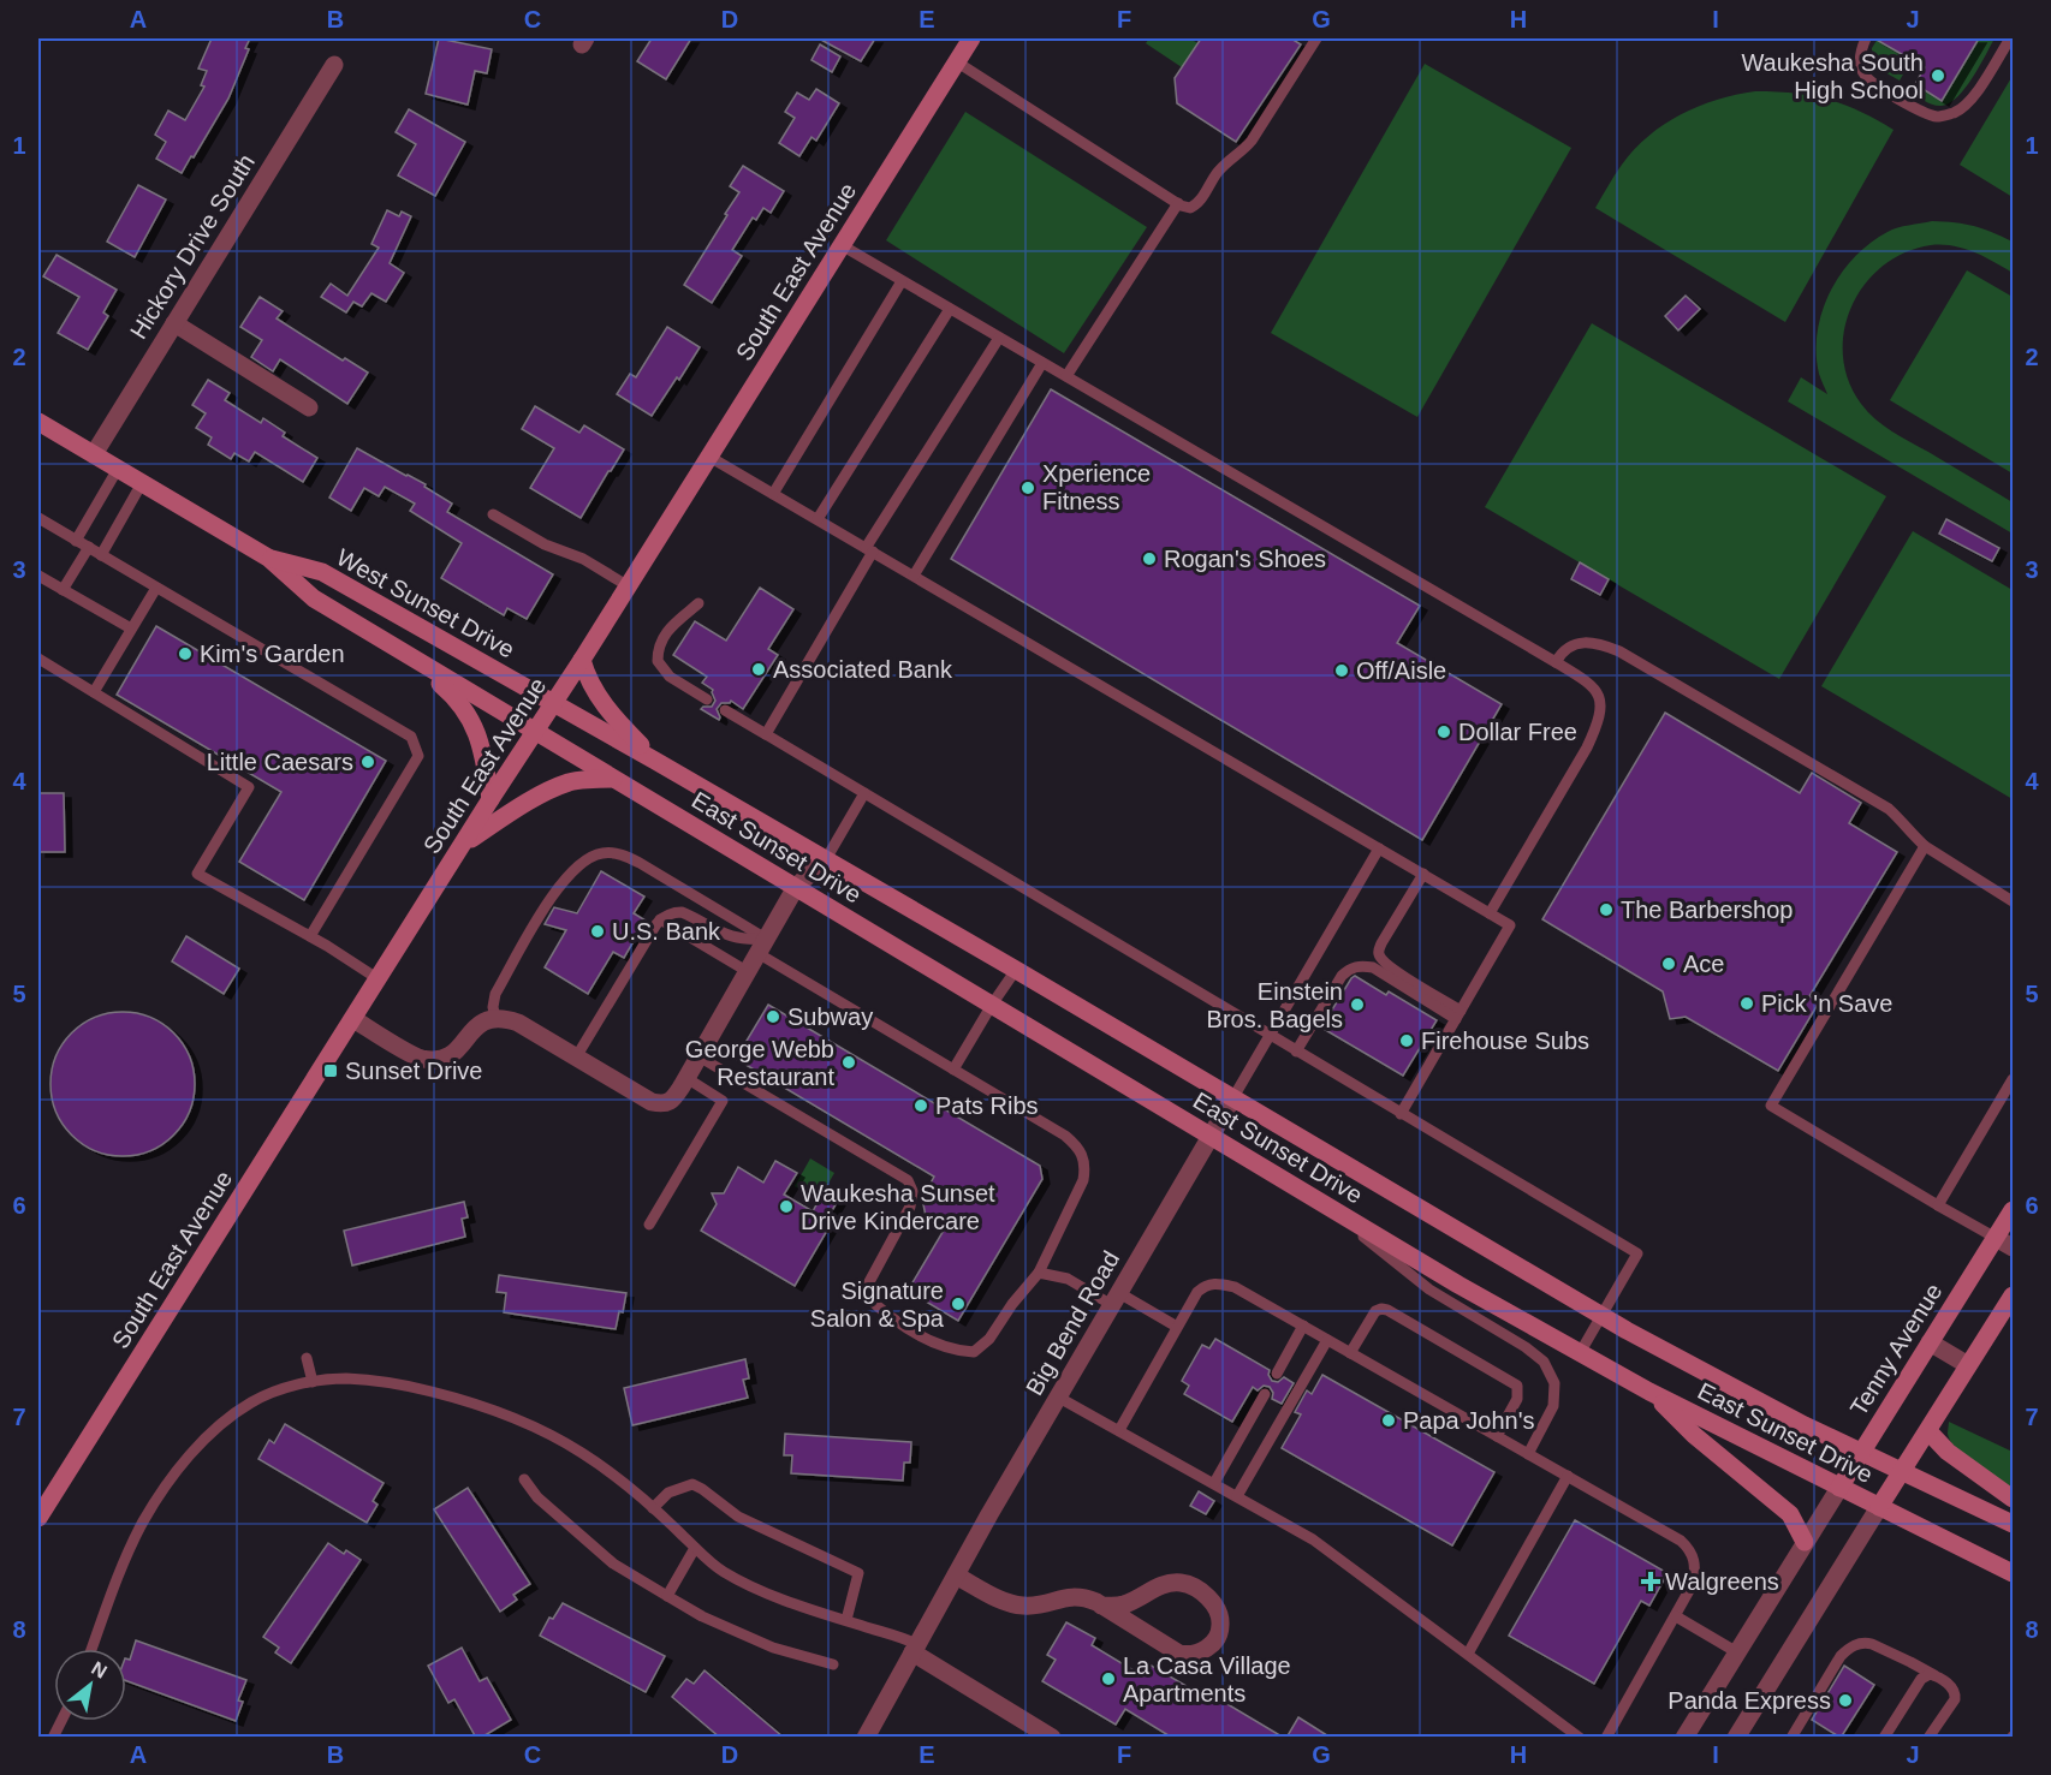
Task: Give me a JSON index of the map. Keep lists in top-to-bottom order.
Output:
{
  "streets": {
    "main road": [
      "South East Avenue",
      "West Sunset Drive",
      "East Sunset Drive",
      "Tenny Avenue"
    ],
    "street": ["Hickory Drive South", "Big Bend Road"]
  },
  "crossings": [
    ["Hickory Drive South", "West Sunset Drive"],
    ["South East Avenue", "West Sunset Drive"],
    ["South East Avenue", "East Sunset Drive"],
    ["West Sunset Drive", "East Sunset Drive"],
    ["East Sunset Drive", "Big Bend Road"],
    ["East Sunset Drive", "Tenny Avenue"]
  ],
  "places": {
    "other": [
      "Waukesha South High School",
      "Xperience Fitness",
      "Rogan's Shoes",
      "Kim's Garden",
      "Associated Bank",
      "Off/Aisle",
      "Dollar Free",
      "Little Caesars",
      "The Barbershop",
      "U.S. Bank",
      "Ace",
      "Pick 'n Save",
      "Einstein Bros. Bagels",
      "Subway",
      "Firehouse Subs",
      "George Webb Restaurant",
      "Pats Ribs",
      "Waukesha Sunset Drive Kindercare",
      "Signature Salon & Spa",
      "Papa John's",
      "La Casa Village Apartments",
      "Panda Express"
    ],
    "transit": ["Sunset Drive"],
    "health": ["Walgreens"]
  },
  "north": "top right",
  "grid": {
    "columns": [
      "A",
      "B",
      "C",
      "D",
      "E",
      "F",
      "G",
      "H",
      "I",
      "J"
    ],
    "rows": [
      "1",
      "2",
      "3",
      "4",
      "5",
      "6",
      "7",
      "8"
    ]
  }
}
